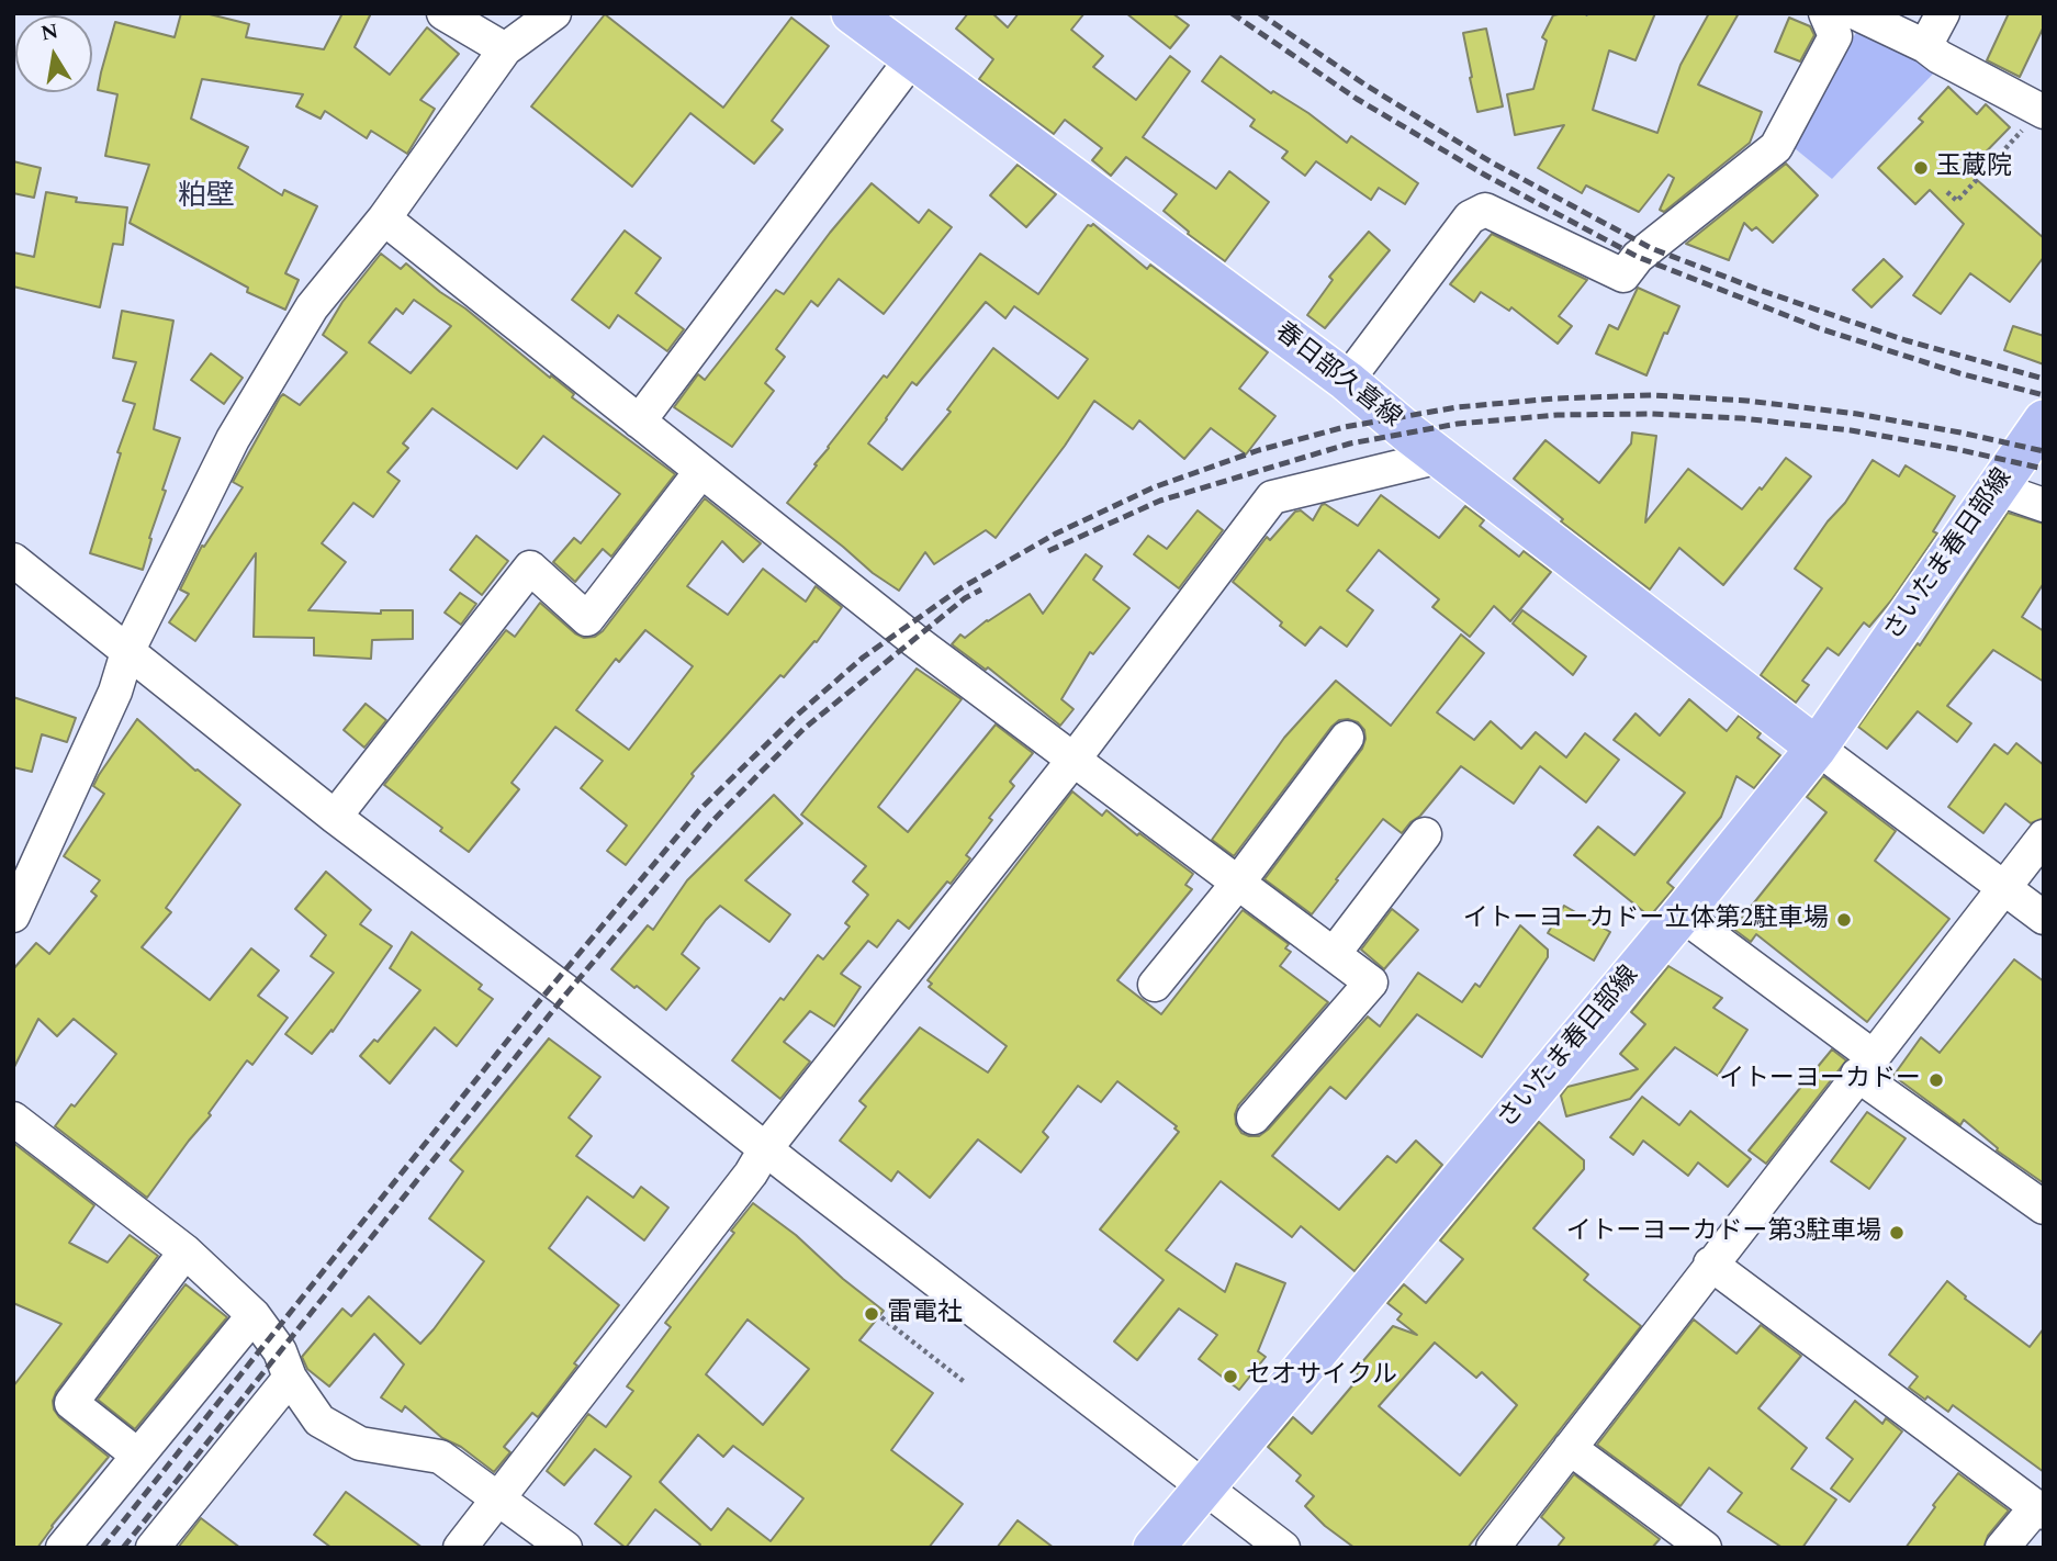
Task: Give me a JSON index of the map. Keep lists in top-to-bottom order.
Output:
{
  "streets": {
    "main road": ["春日部久喜線", "さいたま春日部線"]
  },
  "crossings": [
    ["春日部久喜線", "さいたま春日部線"]
  ],
  "districts": ["粕壁"],
  "places": [
    "玉蔵院",
    "イトーヨーカドー立体第2駐車場",
    "イトーヨーカドー",
    "イトーヨーカドー第3駐車場",
    "雷電社",
    "セオサイクル"
  ],
  "north": "top"
}
